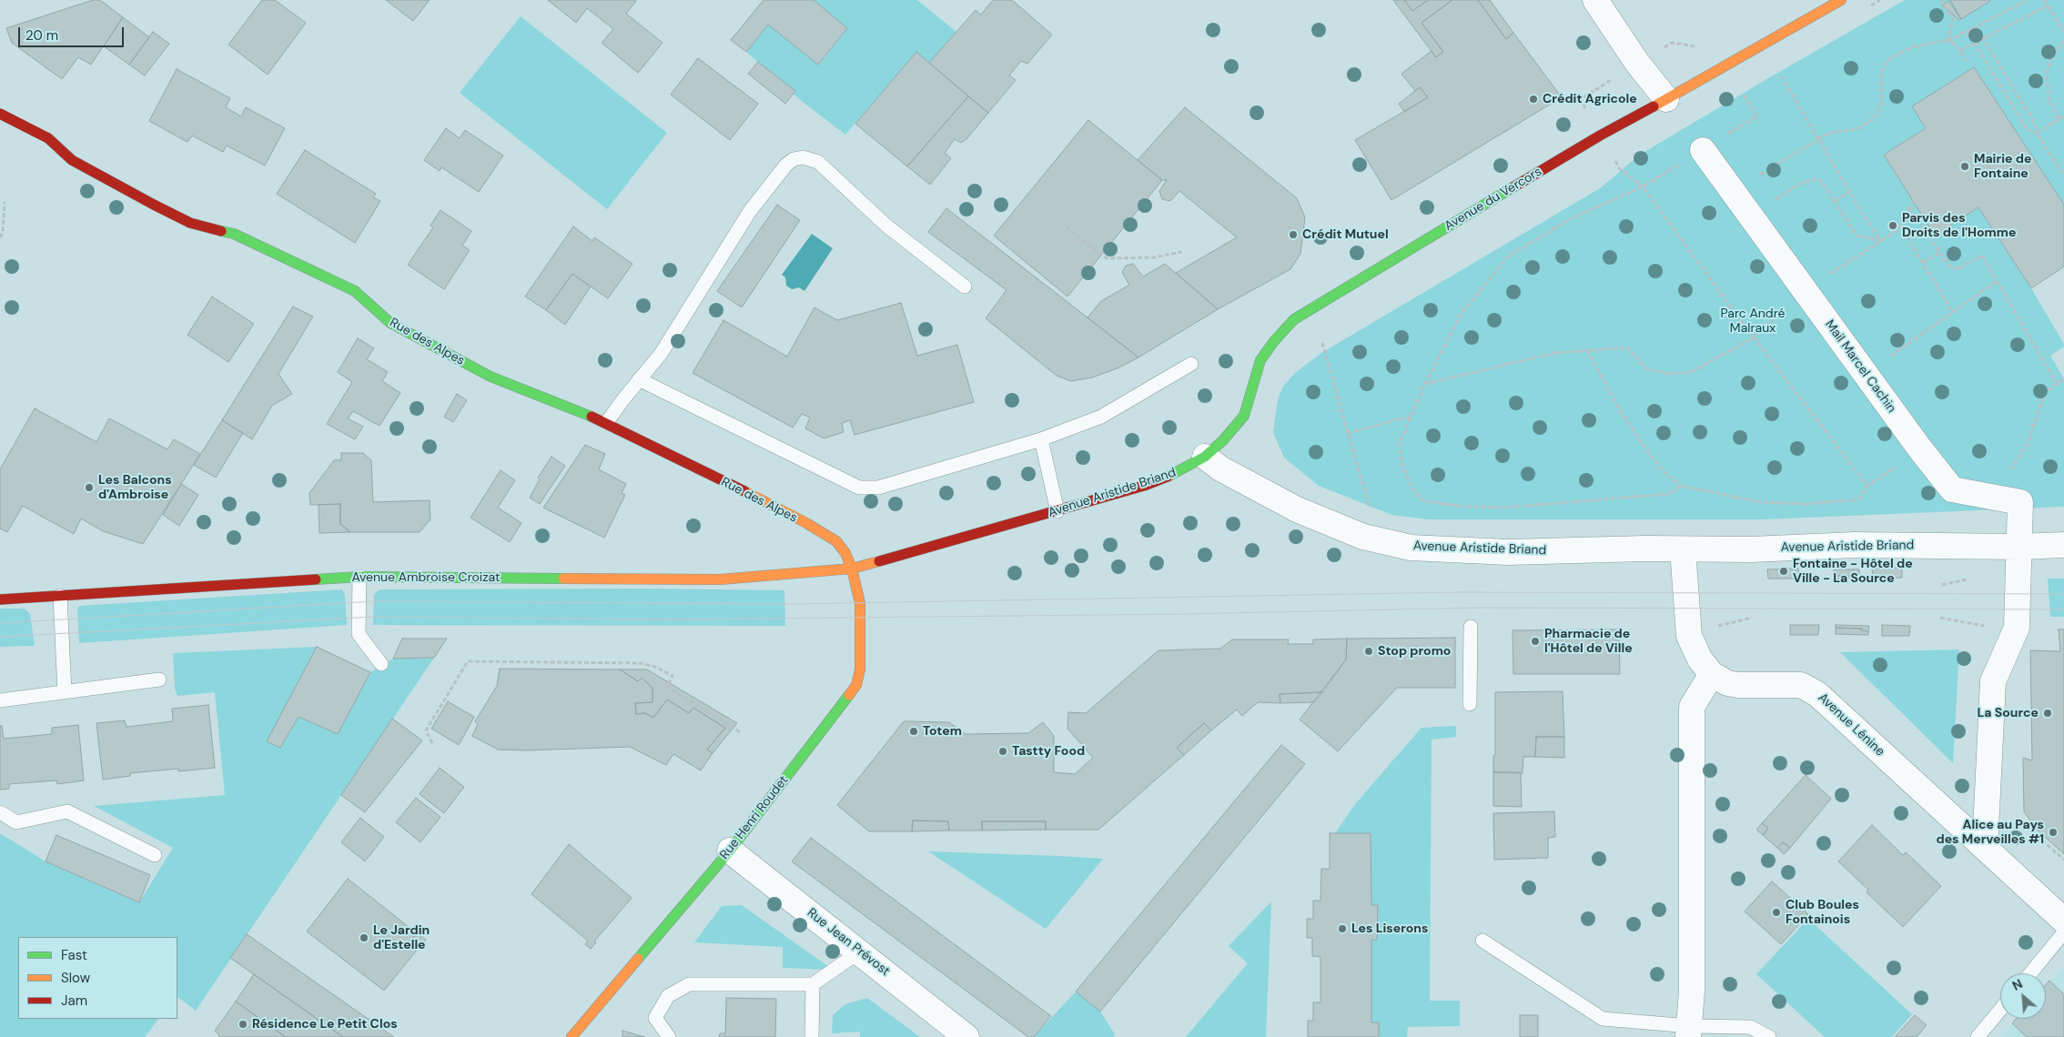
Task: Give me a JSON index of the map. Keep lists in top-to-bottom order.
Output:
{
  "streets": {
    "street": [
      "Avenue du Vercors",
      "Rue des Alpes",
      "Mail Marcel Cachin",
      "Avenue Aristide Briand",
      "Avenue Ambroise Croizat",
      "Avenue Lénine",
      "Rue Henri Roudet",
      "Rue Jean Prévost"
    ]
  },
  "crossings": [
    ["Avenue du Vercors", "Avenue Aristide Briand"],
    ["Rue des Alpes", "Avenue Aristide Briand"],
    ["Rue des Alpes", "Avenue Ambroise Croizat"],
    ["Rue des Alpes", "Rue Henri Roudet"],
    ["Mail Marcel Cachin", "Avenue Aristide Briand"],
    ["Avenue Aristide Briand", "Avenue Ambroise Croizat"],
    ["Avenue Aristide Briand", "Avenue Lénine"],
    ["Avenue Aristide Briand", "Rue Henri Roudet"],
    ["Avenue Ambroise Croizat", "Rue Henri Roudet"],
    ["Rue Henri Roudet", "Rue Jean Prévost"]
  ],
  "parks": ["Parc André Malraux"],
  "places": [
    "Crédit Agricole",
    "Mairie de Fontaine",
    "Parvis des Droits de l'Homme",
    "Crédit Mutuel",
    "Les Balcons d'Ambroise",
    "Fontaine - Hôtel de Ville - La Source",
    "Pharmacie de l'Hôtel de Ville",
    "Stop promo",
    "La Source",
    "Totem",
    "Tastty Food",
    "Alice au Pays des Merveilles #1",
    "Club Boules Fontainois",
    "Les Liserons",
    "Le Jardin d'Estelle",
    "Résidence Le Petit Clos"
  ],
  "legend": ["Fast", "Slow", "Jam"],
  "scale_bar": "20 m",
  "north": "top left"
}
